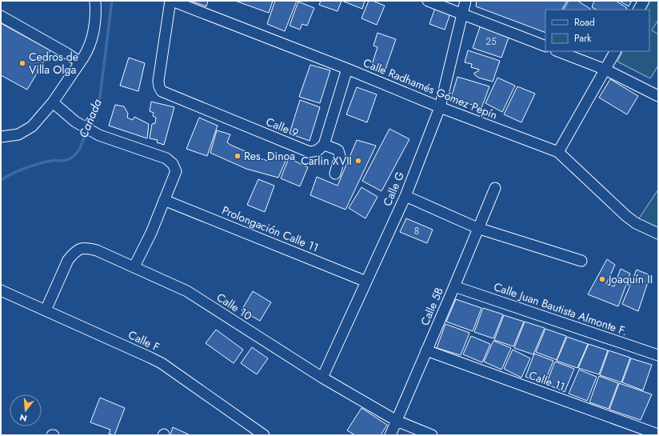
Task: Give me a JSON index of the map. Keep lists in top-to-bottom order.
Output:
{
  "streets": {
    "street": [
      "Calle Radhamés Gómez Pepín",
      "Calle 9",
      "Calle G",
      "Prolongación Calle 11",
      "Calle 10",
      "Calle 5B",
      "Calle Juan Bautista Almonte F.",
      "Calle F",
      "Calle 11"
    ]
  },
  "crossings": [
    ["Calle Radhamés Gómez Pepín", "Calle 9"],
    ["Calle Radhamés Gómez Pepín", "Calle G"],
    ["Calle G", "Prolongación Calle 11"],
    ["Calle G", "Calle 10"],
    ["Calle 10", "Calle 5B"],
    ["Calle 10", "Calle F"],
    ["Calle 5B", "Calle Juan Bautista Almonte F."],
    ["Calle 5B", "Calle 11"]
  ],
  "water": ["Cañada"],
  "places": [
    "Cedros de Villa Olga",
    "Res. Dinoa",
    "Carlin XVII",
    "Joaquín II"
  ],
  "house_numbers": ["25", "8"],
  "legend": ["Road", "Park"],
  "north": "bottom"
}
